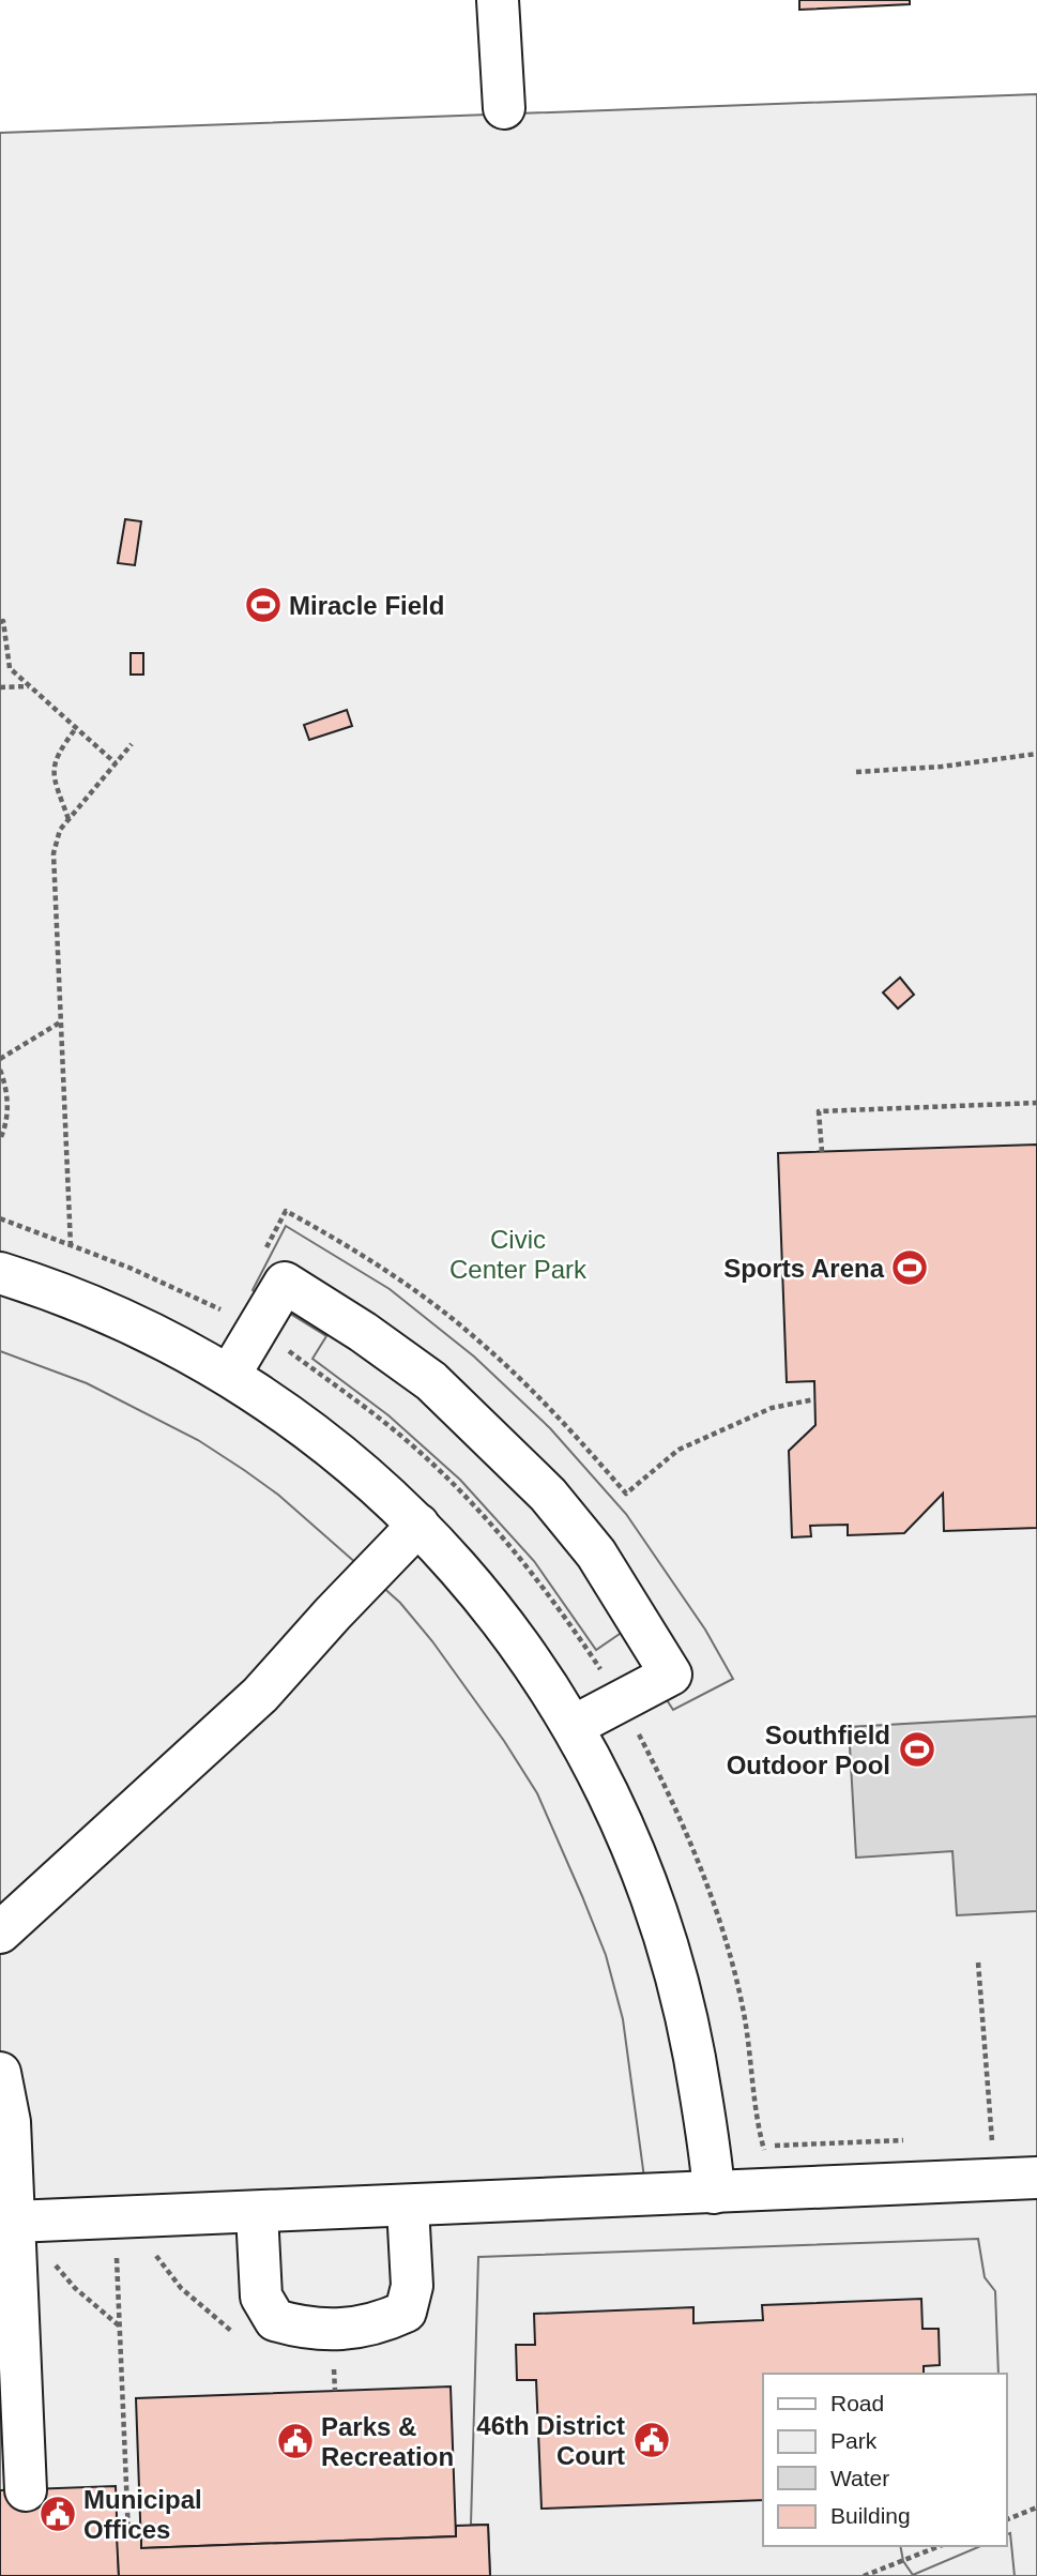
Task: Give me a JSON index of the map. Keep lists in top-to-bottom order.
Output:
{
  "parks": ["Civic Center Park"],
  "places": {
    "sports": ["Miracle Field", "Sports Arena", "Southfield Outdoor Pool"],
    "public building": ["46th District Court", "Parks & Recreation", "Municipal Offices"]
  },
  "legend": [
    "Road",
    "Park",
    "Water",
    "Building"
  ]
}
